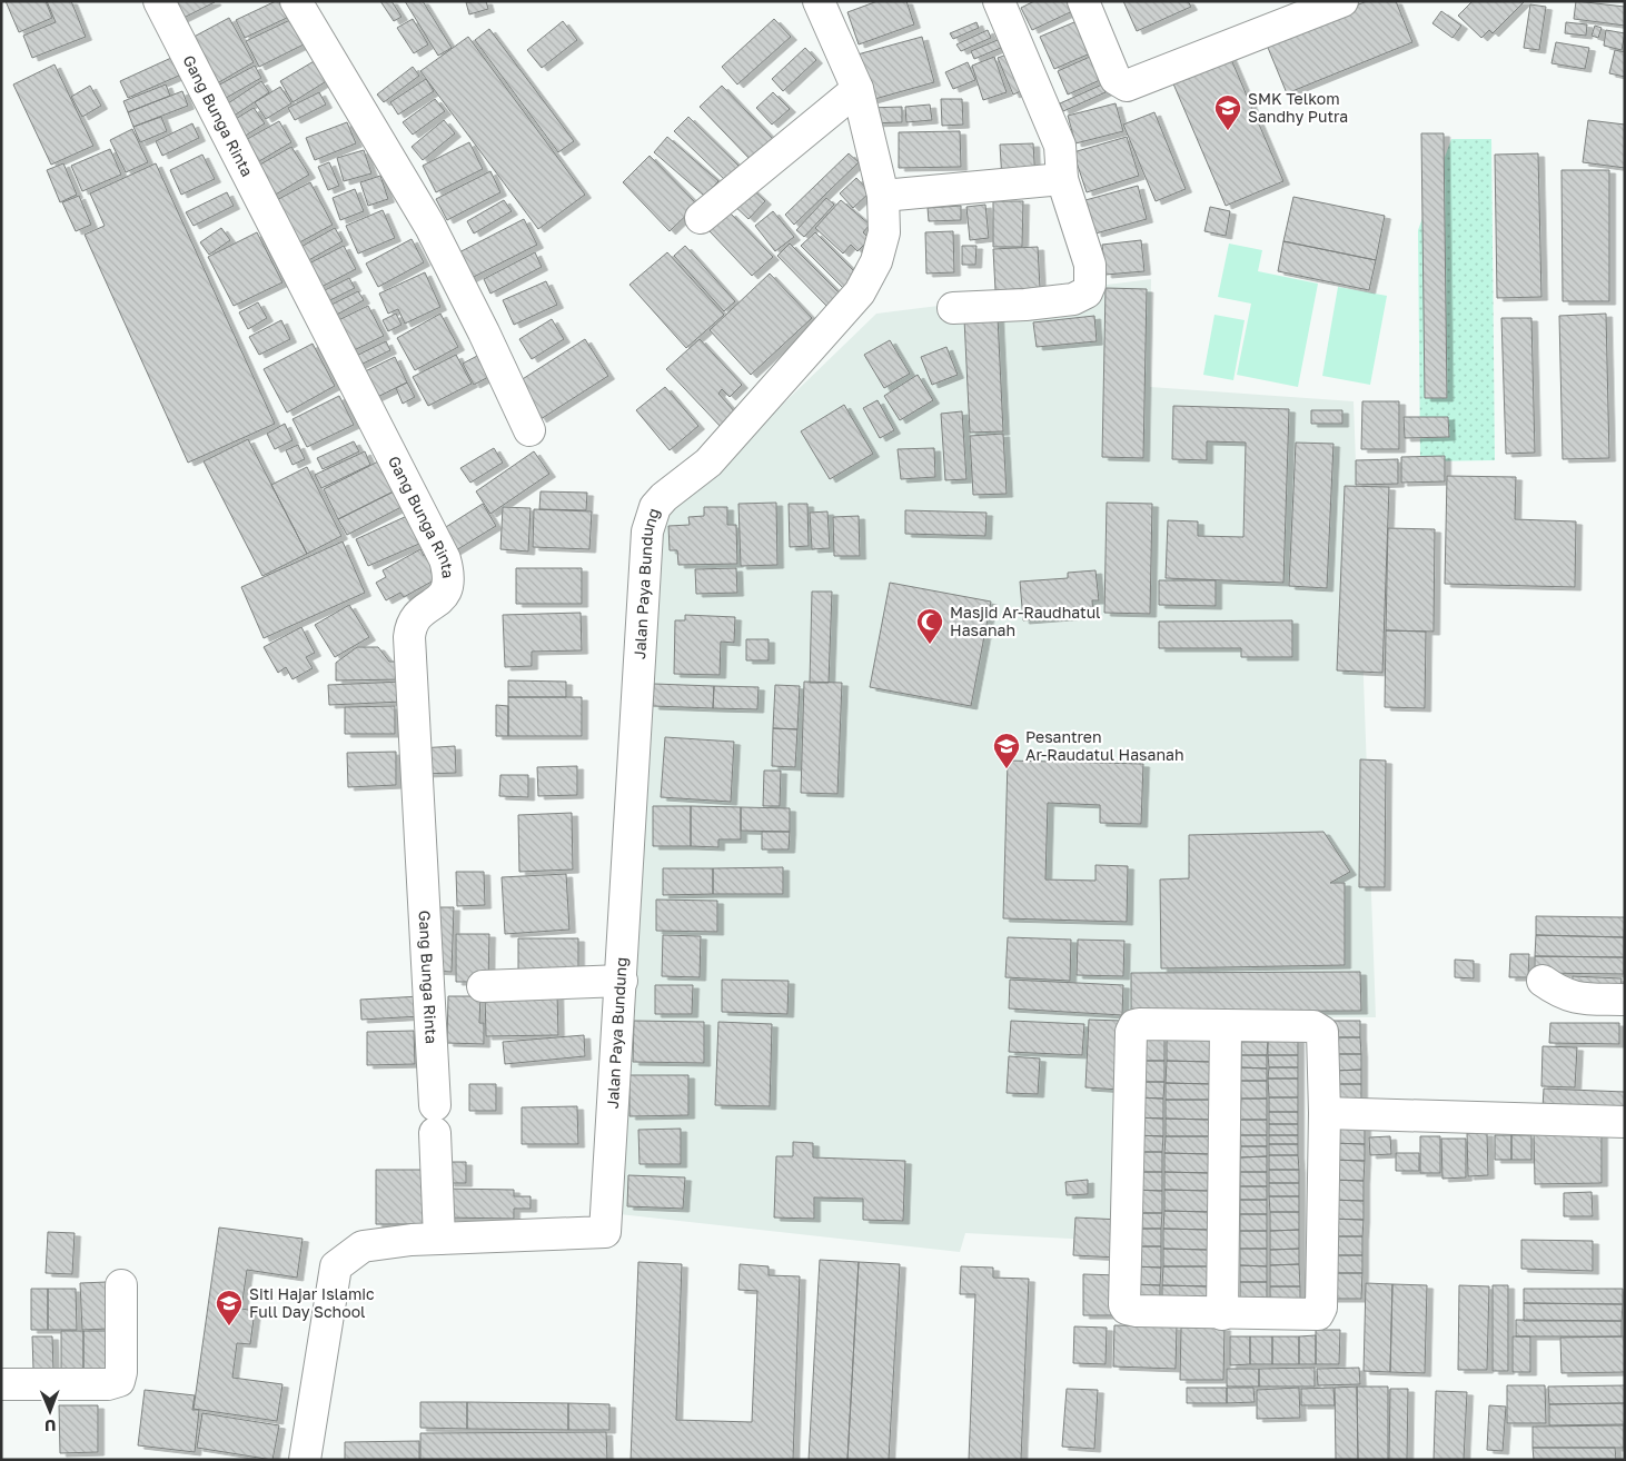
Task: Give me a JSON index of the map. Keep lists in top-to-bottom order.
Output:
{
  "streets": {
    "street": ["Gang Bunga Rinta", "Jalan Paya Bundung"]
  },
  "crossings": [
    ["Gang Bunga Rinta", "Jalan Paya Bundung"]
  ],
  "places": {
    "school or university": ["SMK Telkom Sandhy Putra", "Pesantren Ar-Raudatul Hasanah", "Siti Hajar Islamic Full Day School"],
    "mosque": ["Masjid Ar-Raudhatul Hasanah"]
  },
  "north": "bottom"
}
